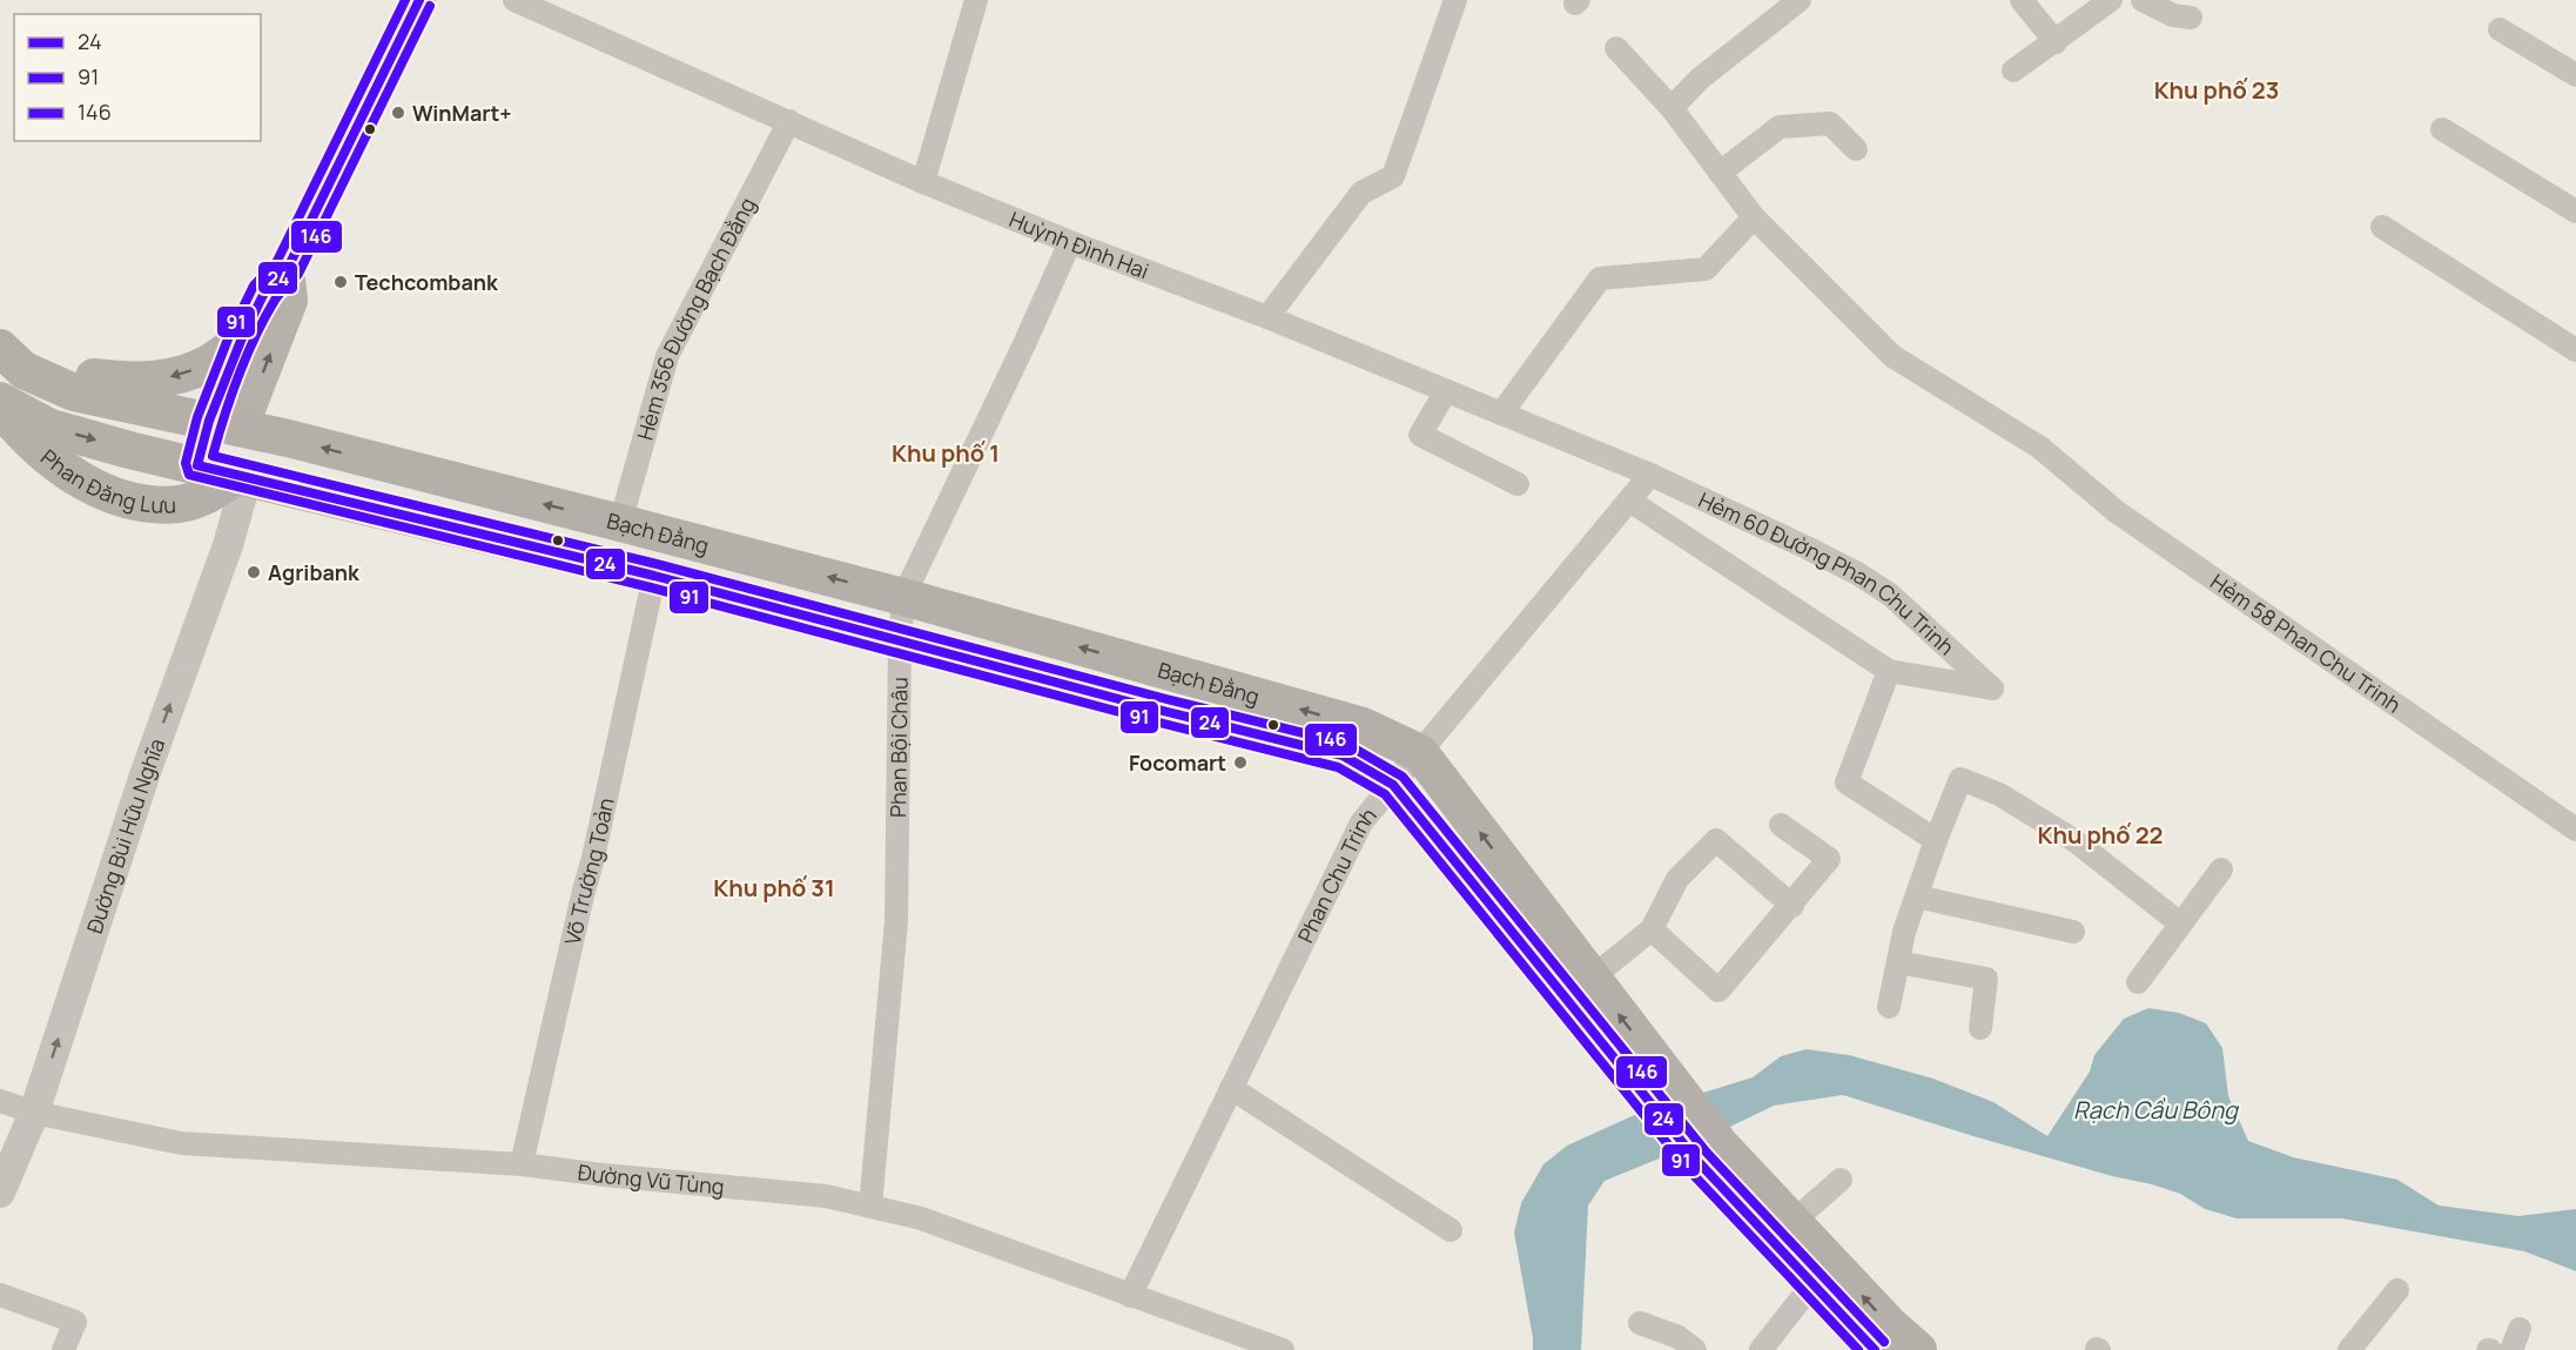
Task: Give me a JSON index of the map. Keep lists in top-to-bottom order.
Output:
{
  "streets": {
    "main road": ["Phan Đăng Lưu", "Bạch Đằng"],
    "street": [
      "Huỳnh Đình Hai",
      "Hẻm 356 Đường Bạch Đằng",
      "Hẻm 60 Đường Phan Chu Trinh",
      "Hẻm 58 Phan Chu Trinh",
      "Phan Bội Châu",
      "Đường Bùi Hữu Nghĩa",
      "Võ Trường Toản",
      "Phan Chu Trinh",
      "Đường Vũ Tùng"
    ]
  },
  "crossings": [
    ["Huỳnh Đình Hai", "Hẻm 356 Đường Bạch Đằng"],
    ["Huỳnh Đình Hai", "Hẻm 60 Đường Phan Chu Trinh"],
    ["Huỳnh Đình Hai", "Phan Bội Châu"],
    ["Huỳnh Đình Hai", "Phan Chu Trinh"],
    ["Hẻm 356 Đường Bạch Đằng", "Bạch Đằng"],
    ["Phan Đăng Lưu", "Bạch Đằng"],
    ["Phan Đăng Lưu", "Đường Bùi Hữu Nghĩa"],
    ["Bạch Đằng", "Phan Bội Châu"],
    ["Bạch Đằng", "Đường Bùi Hữu Nghĩa"],
    ["Bạch Đằng", "Võ Trường Toản"],
    ["Bạch Đằng", "Phan Chu Trinh"],
    ["Hẻm 60 Đường Phan Chu Trinh", "Phan Chu Trinh"],
    ["Phan Bội Châu", "Đường Vũ Tùng"],
    ["Đường Bùi Hữu Nghĩa", "Đường Vũ Tùng"],
    ["Võ Trường Toản", "Đường Vũ Tùng"],
    ["Phan Chu Trinh", "Đường Vũ Tùng"]
  ],
  "one_way": ["Đường Bùi Hữu Nghĩa"],
  "districts": [
    "Khu phố 23",
    "Khu phố 1",
    "Khu phố 22",
    "Khu phố 31"
  ],
  "water": ["Rạch Cầu Bông"],
  "places": [
    "WinMart+",
    "Techcombank",
    "Agribank",
    "Focomart"
  ],
  "lines": ["transit line 24", "transit line 91", "transit line 146"],
  "legend": ["24", "91", "146"]
}
